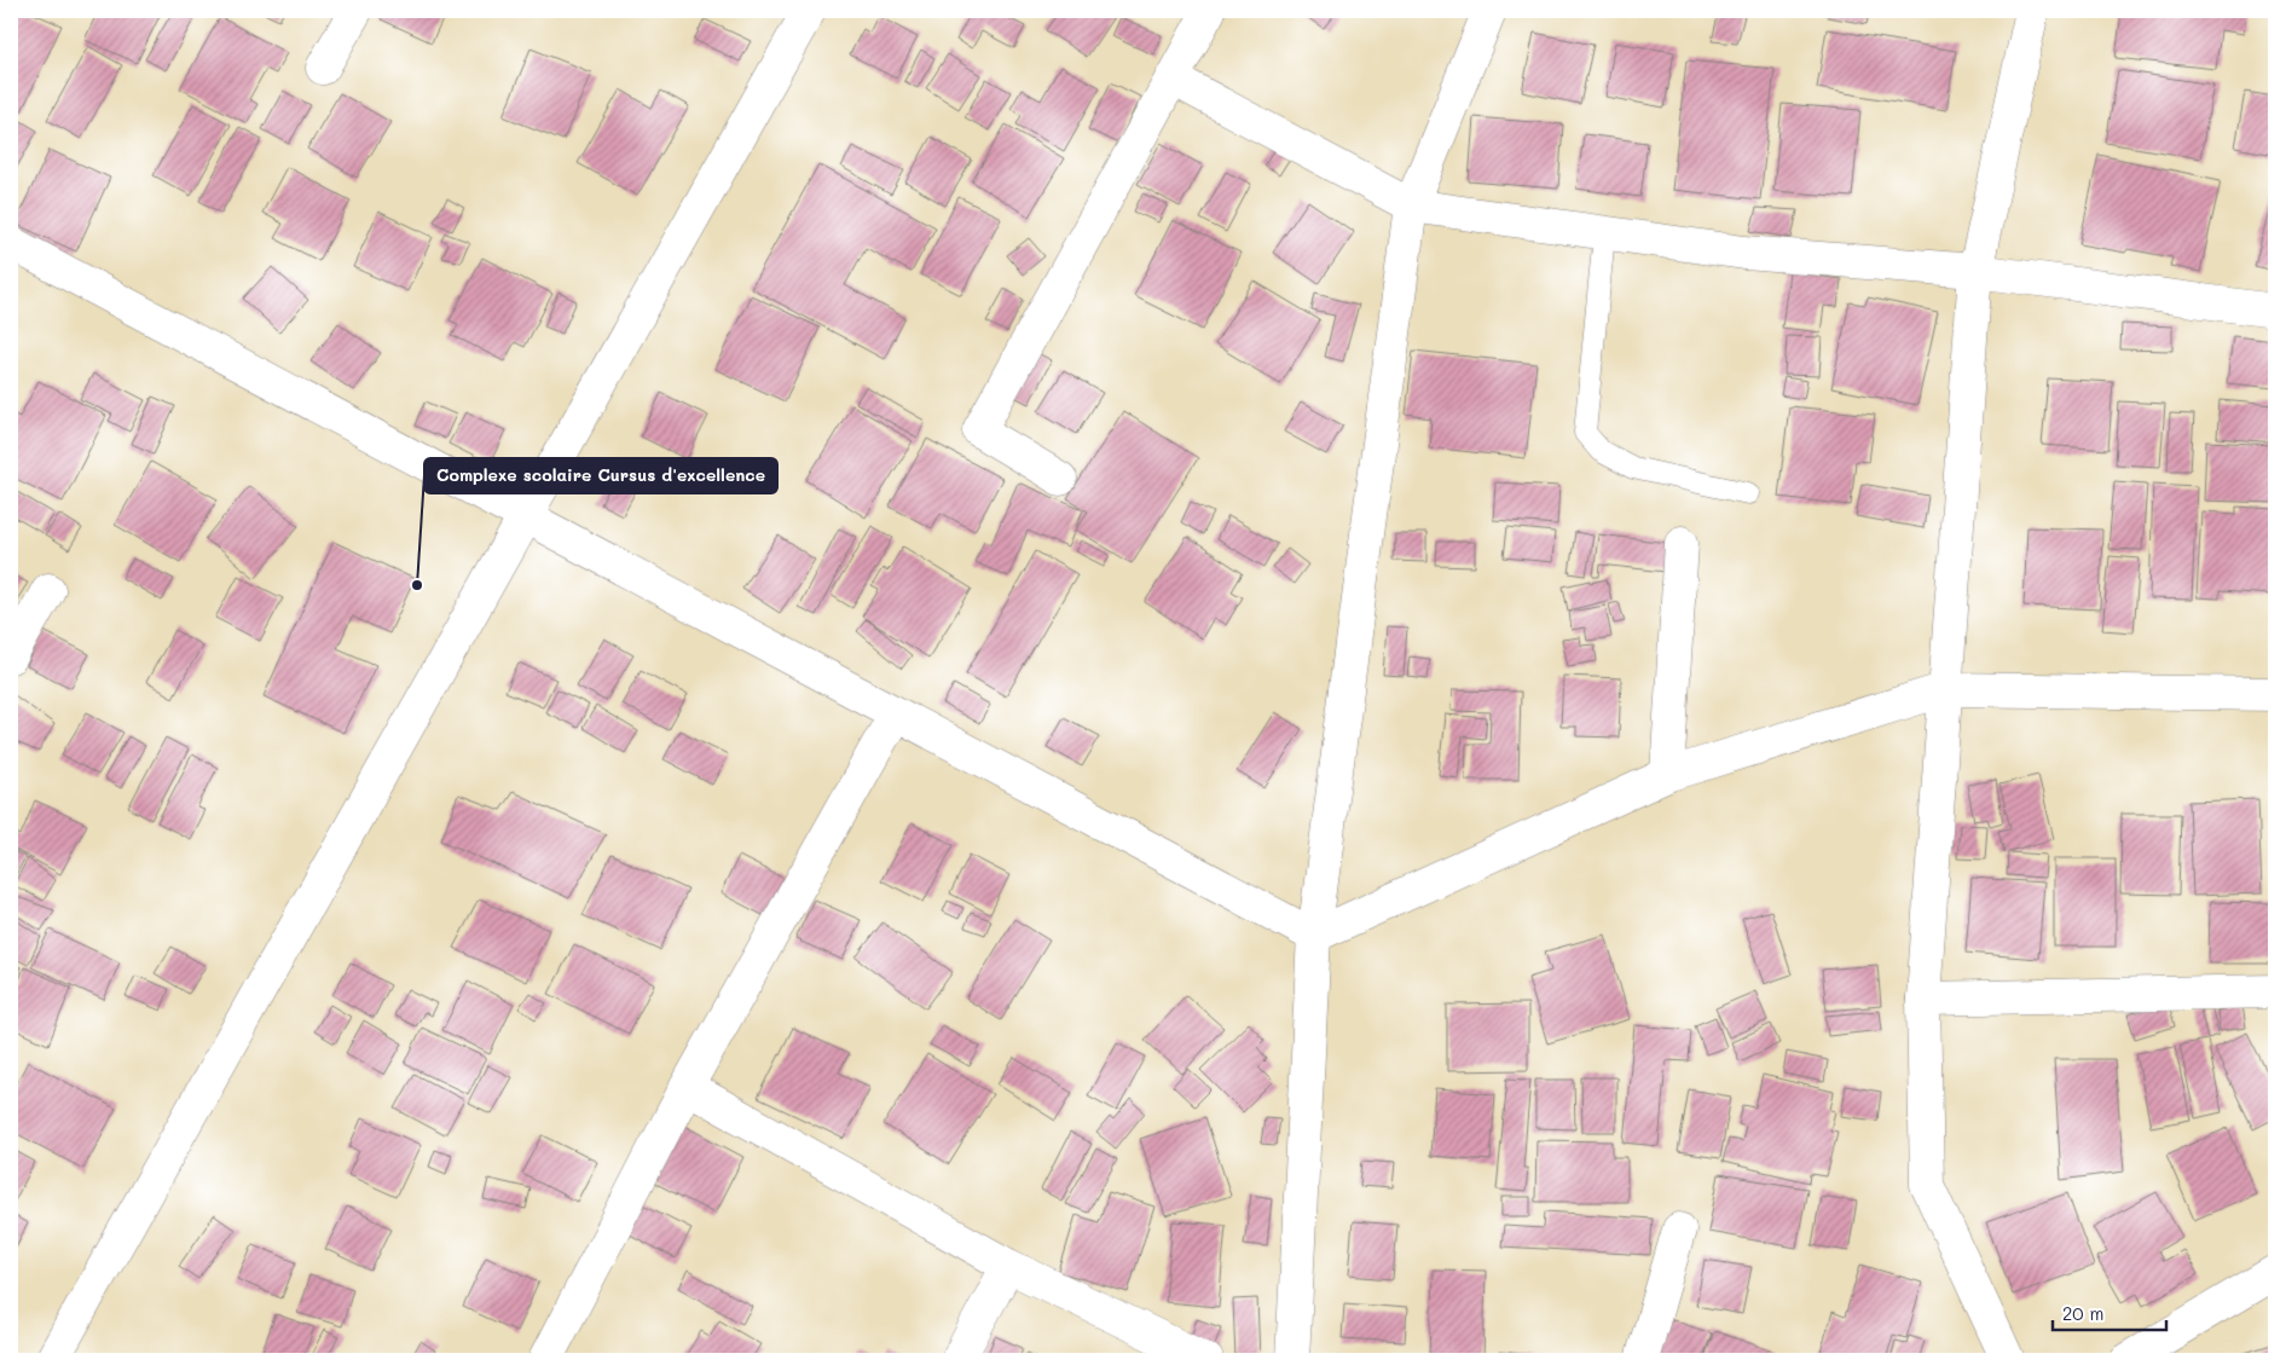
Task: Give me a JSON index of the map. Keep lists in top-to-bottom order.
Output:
{
  "places": ["Complexe scolaire Cursus d'excellence"],
  "scale_bar": "20 m"
}
